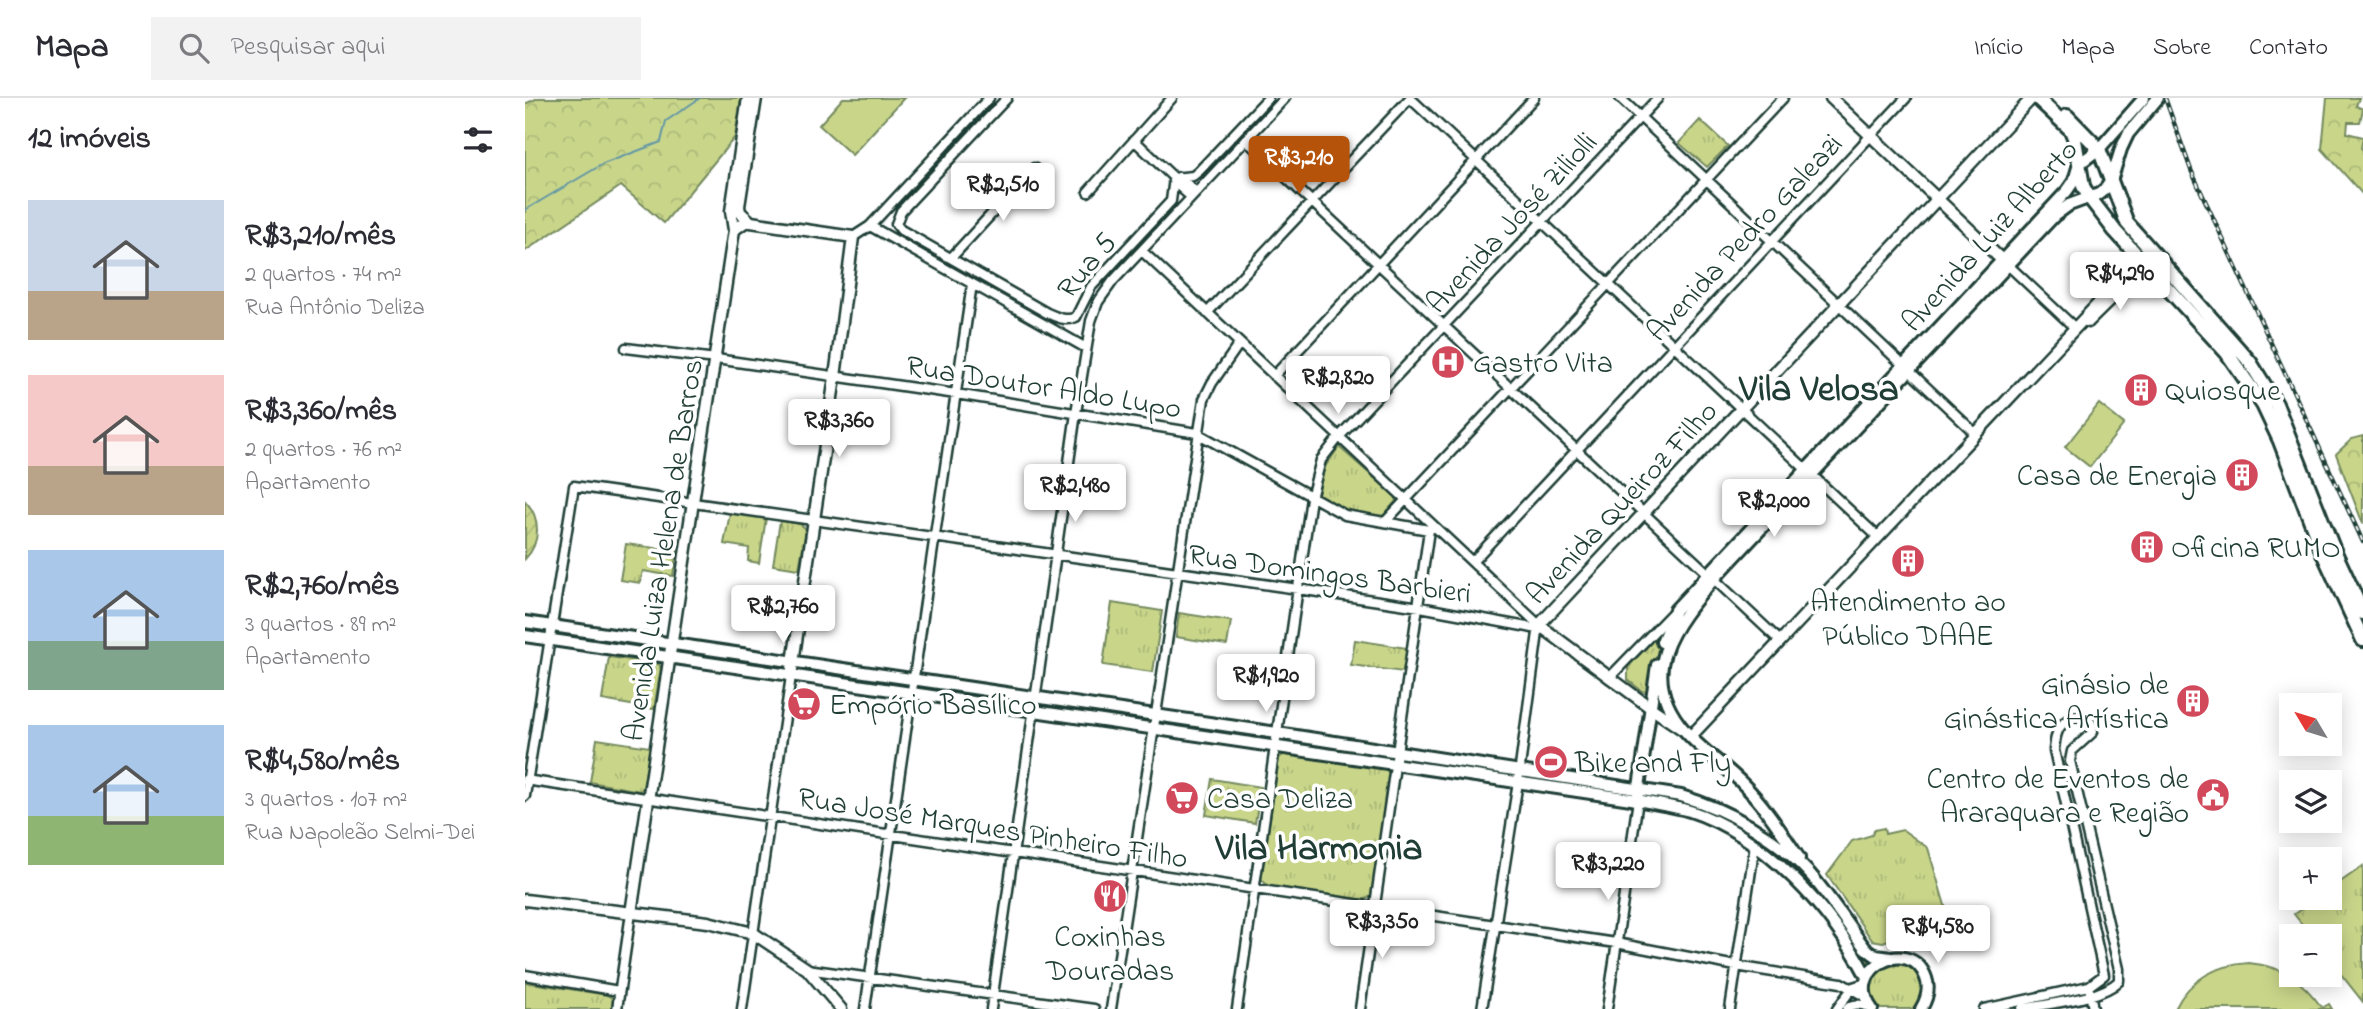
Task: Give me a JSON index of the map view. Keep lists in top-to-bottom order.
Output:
{
  "streets": {
    "main road": ["Avenida Luiz Alberto"],
    "street": [
      "Avenida José Ziliolli",
      "Avenida Pedro Galeazi",
      "Rua 5",
      "Rua Doutor Aldo Lupo",
      "Avenida Queiroz Filho",
      "Avenida Luiza Helena de Barros",
      "Rua Domingos Barbieri",
      "Rua José Marques Pinheiro Filho"
    ]
  },
  "crossings": [
    ["Avenida José Ziliolli", "Rua Doutor Aldo Lupo"],
    ["Avenida José Ziliolli", "Rua Domingos Barbieri"],
    ["Avenida José Ziliolli", "Rua José Marques Pinheiro Filho"],
    ["Avenida Luiz Alberto", "Rua José Marques Pinheiro Filho"],
    ["Rua Doutor Aldo Lupo", "Avenida Luiza Helena de Barros"],
    ["Avenida Queiroz Filho", "Rua Domingos Barbieri"],
    ["Avenida Queiroz Filho", "Rua José Marques Pinheiro Filho"],
    ["Avenida Luiza Helena de Barros", "Rua Domingos Barbieri"],
    ["Avenida Luiza Helena de Barros", "Rua José Marques Pinheiro Filho"]
  ],
  "districts": ["Vila Velosa", "Vila Harmonia"],
  "places": {
    "hospital": ["Gastro Vita"],
    "building": [
      "Quiosque",
      "Casa de Energia",
      "Oficina RUMO",
      "Atendimento ao Público DAAE",
      "Ginásio de Ginástica Artística"
    ],
    "supermarket": ["Empório Basílico", "Casa Deliza"],
    "sports": ["Bike and Fly"],
    "public building": ["Centro de Eventos de Araraquara e Região"],
    "restaurant": ["Coxinhas Douradas"]
  },
  "north": "top left",
  "page": {
    "header": "Mapa",
    "search": "Pesquisar aqui",
    "nav": [
      "Início",
      "Mapa",
      "Sobre",
      "Contato"
    ],
    "heading": "12 imóveis",
    "price": [
      "R$3,210",
      "R$2,510",
      "R$4,290",
      "R$2,820",
      "R$3,360",
      "R$2,480",
      "R$2,000",
      "R$2,760",
      "R$1,920",
      "R$3,220",
      "R$3,350",
      "R$4,580"
    ],
    "list": [
      {
        "name": "R$3,210/mês",
        "note": "2 quartos · 74 m² · Rua Antônio Deliza"
      },
      {
        "name": "R$3,360/mês",
        "note": "2 quartos · 76 m² · Apartamento"
      },
      {
        "name": "R$2,760/mês",
        "note": "3 quartos · 89 m² · Apartamento"
      },
      {
        "name": "R$4,580/mês",
        "note": "3 quartos · 107 m² · Rua Napoleão Selmi-Dei"
      }
    ],
    "map_buttons": ["+", "−"]
  }
}
